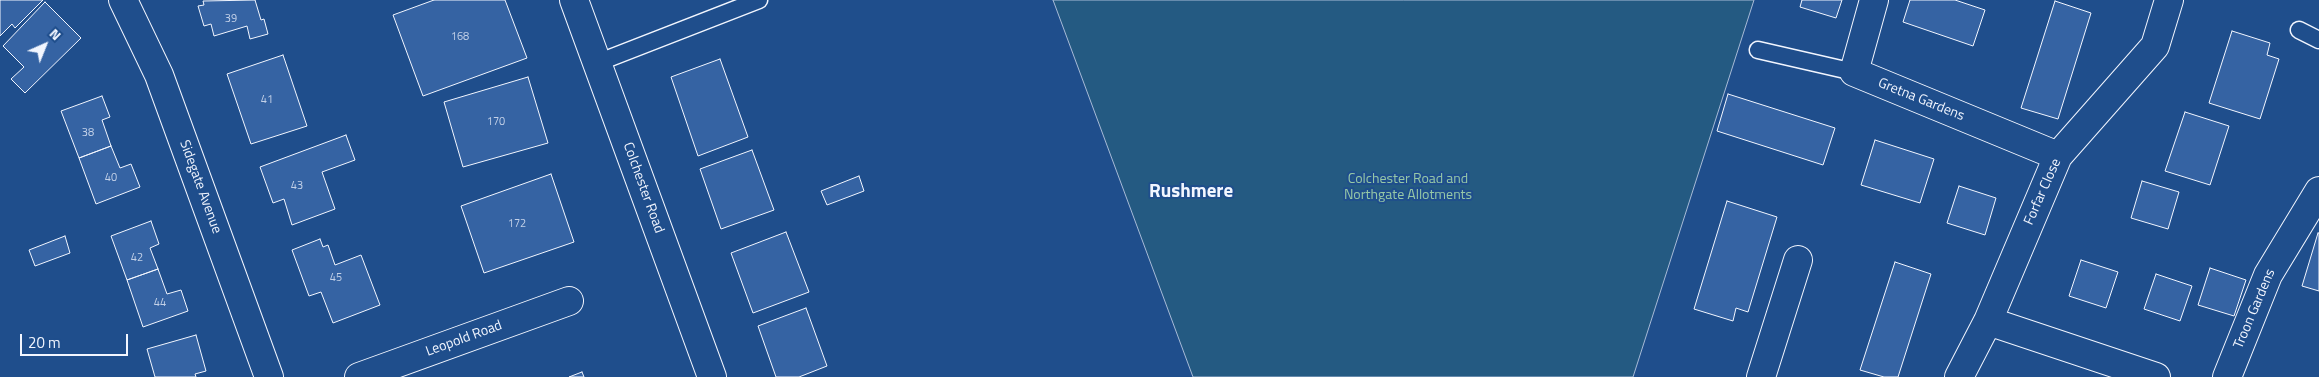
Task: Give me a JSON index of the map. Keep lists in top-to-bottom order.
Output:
{
  "streets": {
    "street": [
      "Gretna Gardens",
      "Sidegate Avenue",
      "Colchester Road",
      "Forfar Close",
      "Troon Gardens",
      "Leopold Road"
    ]
  },
  "crossings": [
    ["Gretna Gardens", "Forfar Close"]
  ],
  "districts": ["Rushmere"],
  "parks": ["Colchester Road and Northgate Allotments"],
  "house_numbers": [
    "39",
    "168",
    "41",
    "170",
    "38",
    "40",
    "43",
    "172",
    "42",
    "45",
    "44"
  ],
  "scale_bar": "20 m",
  "north": "top right"
}
